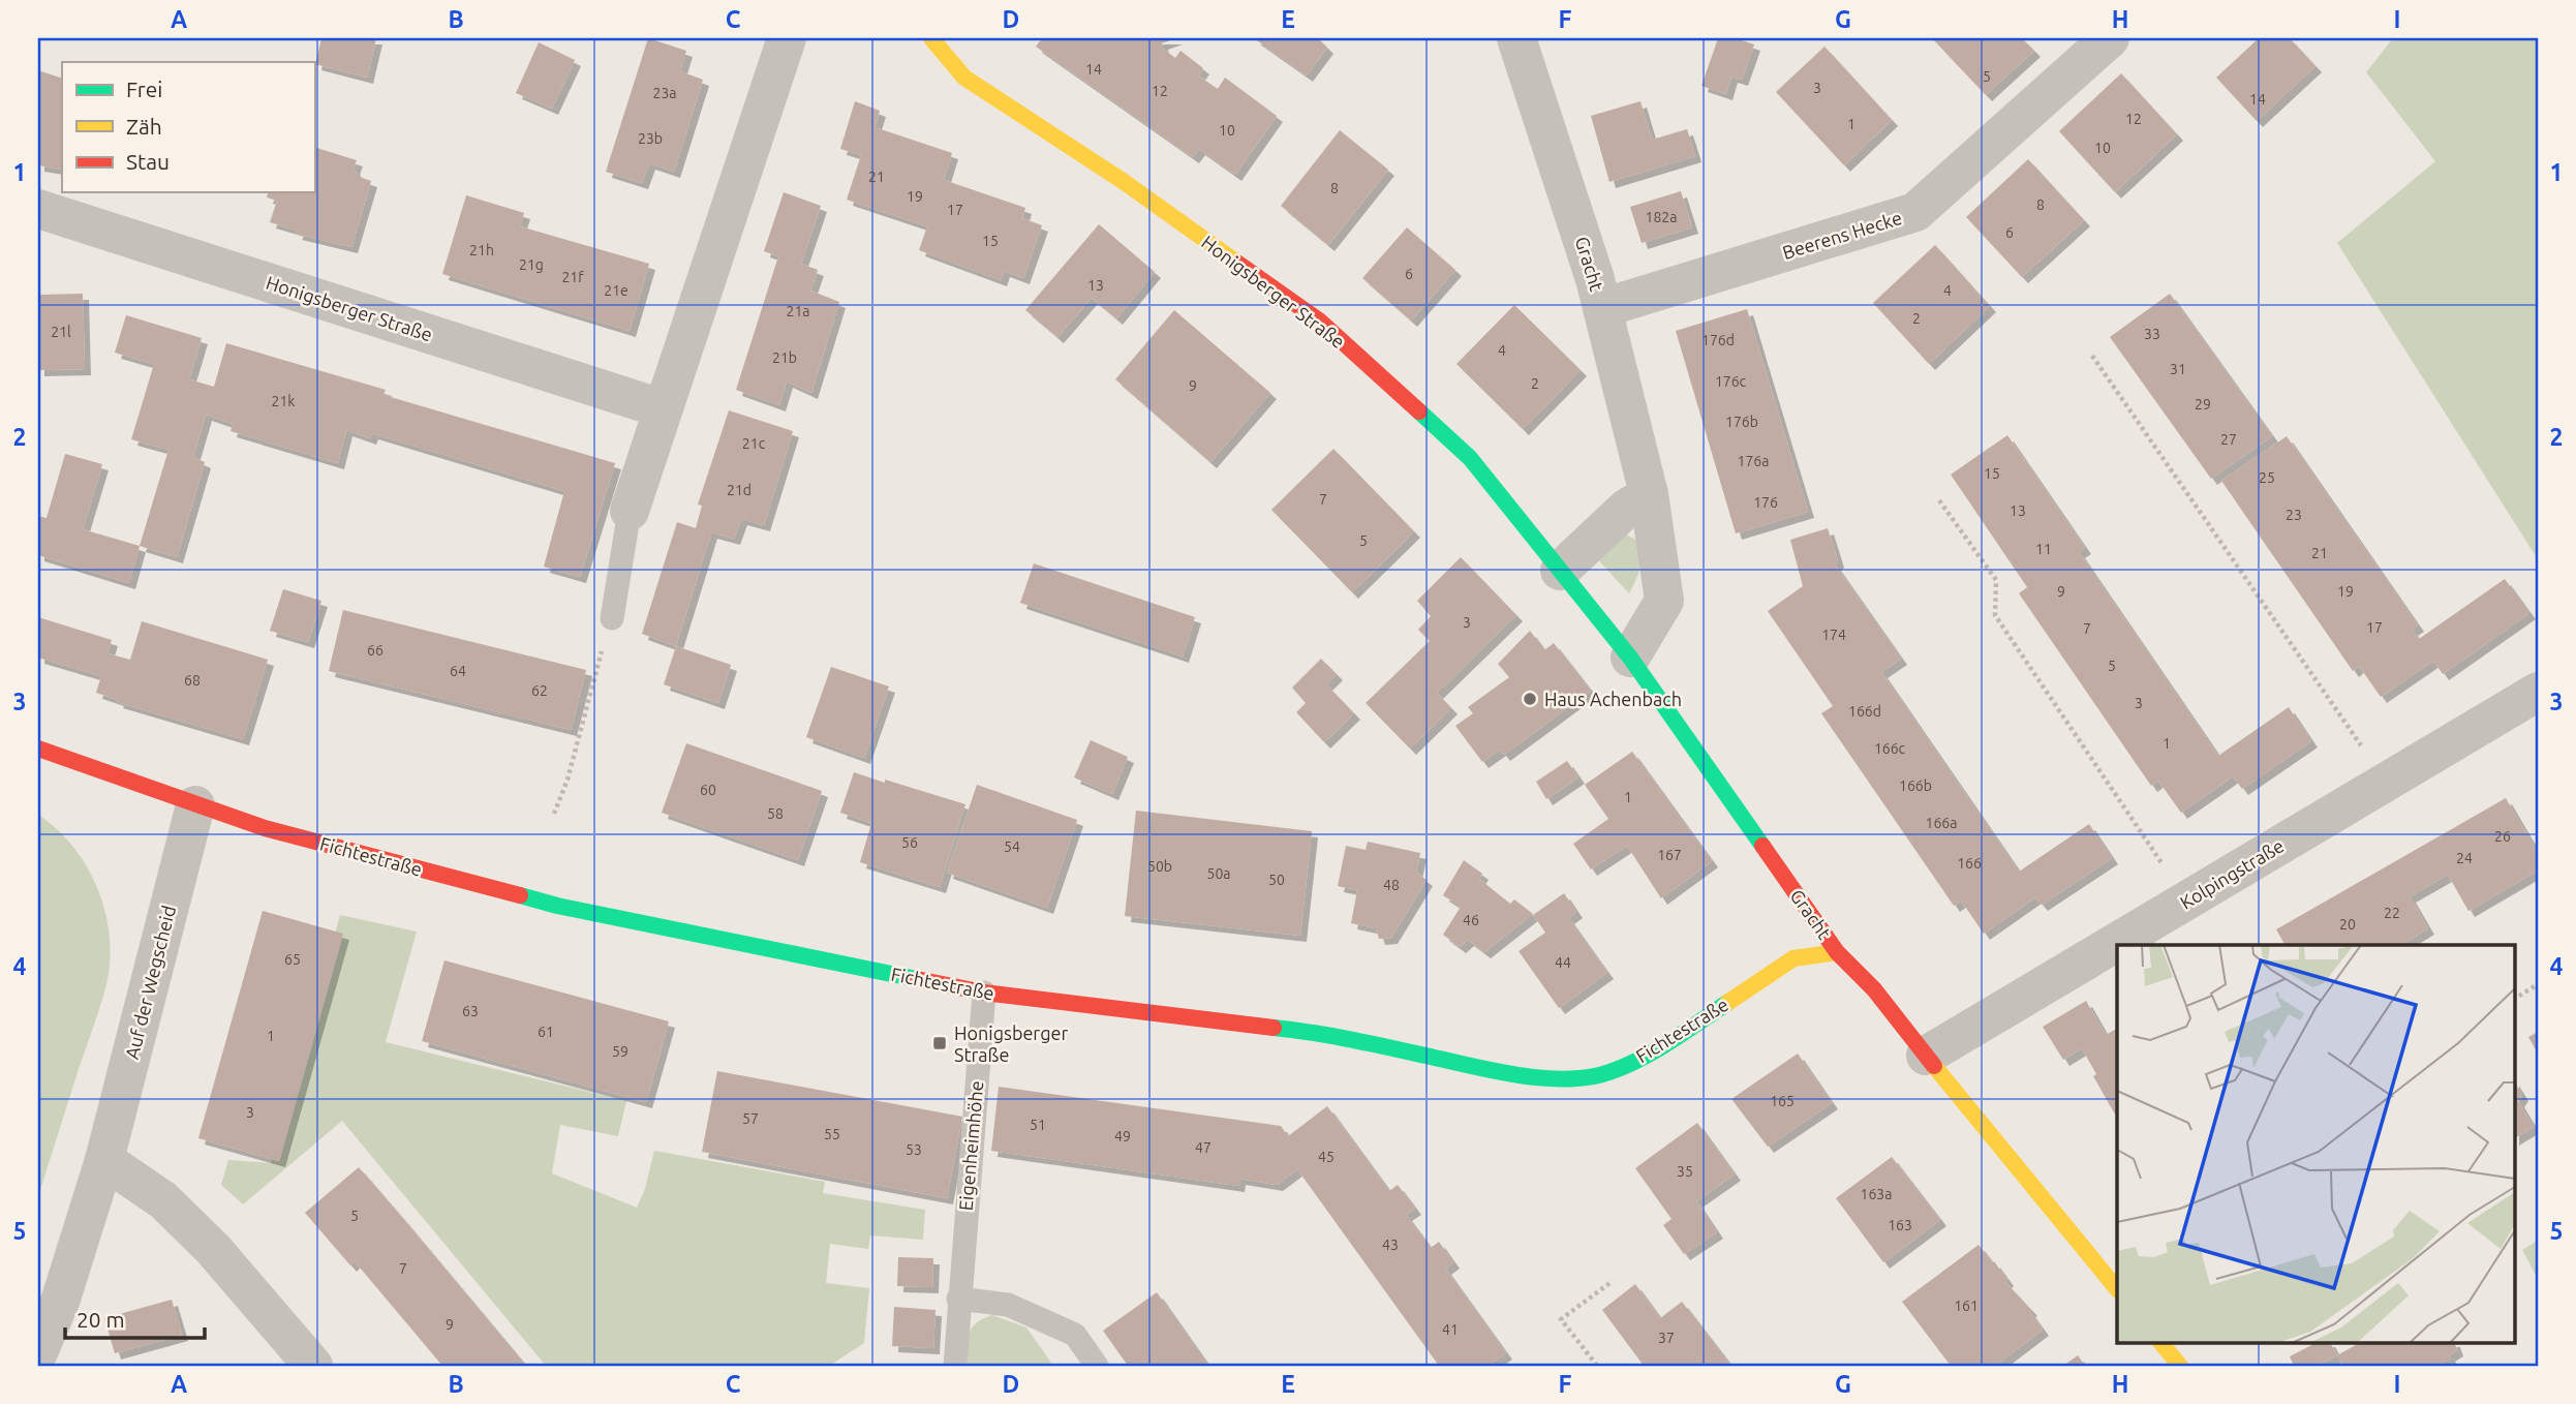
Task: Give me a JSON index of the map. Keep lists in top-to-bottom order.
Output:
{
  "streets": {
    "street": [
      "Beerens Hecke",
      "Gracht",
      "Honigsberger Straße",
      "Fichtestraße",
      "Kolpingstraße",
      "Auf der Wegscheid"
    ],
    "lane": ["Eigenheimhöhe"]
  },
  "crossings": [
    ["Beerens Hecke", "Gracht"],
    ["Gracht", "Honigsberger Straße"],
    ["Gracht", "Fichtestraße"],
    ["Gracht", "Kolpingstraße"],
    ["Fichtestraße", "Auf der Wegscheid"],
    ["Fichtestraße", "Eigenheimhöhe"]
  ],
  "places": {
    "other": ["Haus Achenbach"],
    "transit": ["Honigsberger Straße"]
  },
  "house_numbers": [
    "14",
    "5",
    "3",
    "12",
    "23a",
    "14",
    "12",
    "1",
    "10",
    "23b",
    "10",
    "21",
    "8",
    "19",
    "8",
    "17",
    "182a",
    "6",
    "15",
    "21h",
    "21g",
    "6",
    "21f",
    "13",
    "21e",
    "4",
    "21a",
    "2",
    "21l",
    "33",
    "176d",
    "4",
    "21b",
    "31",
    "176c",
    "2",
    "9",
    "21k",
    "29",
    "176b",
    "27",
    "21c",
    "176a",
    "15",
    "25",
    "21d",
    "7",
    "176",
    "13",
    "23",
    "5",
    "11",
    "21",
    "9",
    "19",
    "3",
    "17",
    "7",
    "174",
    "66",
    "5",
    "64",
    "68",
    "62",
    "3",
    "166d",
    "1",
    "166c",
    "166b",
    "60",
    "1",
    "58",
    "166a",
    "26",
    "56",
    "54",
    "167",
    "24",
    "166",
    "50b",
    "50a",
    "50",
    "48",
    "22",
    "46",
    "20",
    "65",
    "44",
    "63",
    "61",
    "1",
    "59",
    "165",
    "3",
    "57",
    "51",
    "55",
    "49",
    "47",
    "53",
    "45",
    "35",
    "163a",
    "5",
    "163",
    "43",
    "7",
    "161",
    "9",
    "41",
    "37"
  ],
  "legend": ["Frei", "Zäh", "Stau"],
  "scale_bar": "20 m",
  "grid": {
    "columns": [
      "A",
      "B",
      "C",
      "D",
      "E",
      "F",
      "G",
      "H",
      "I"
    ],
    "rows": [
      "1",
      "2",
      "3",
      "4",
      "5"
    ]
  }
}
